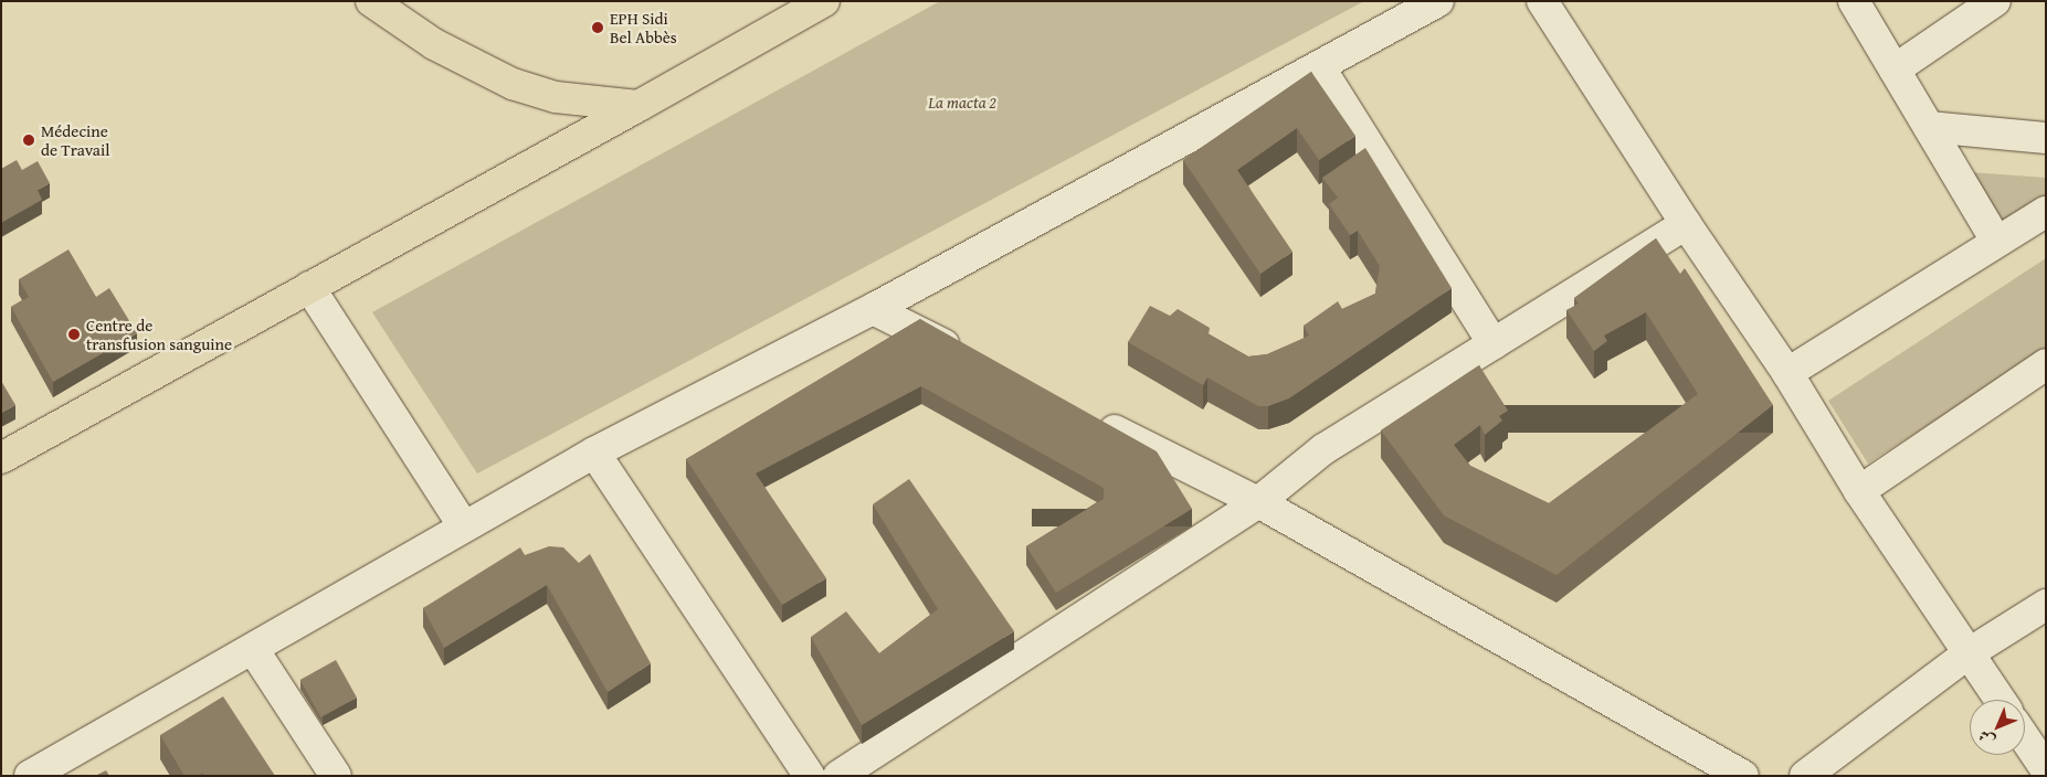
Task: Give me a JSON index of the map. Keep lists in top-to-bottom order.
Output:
{
  "parks": ["La macta 2"],
  "places": ["EPH Sidi Bel Abbès", "Médecine de Travail", "Centre de transfusion sanguine"],
  "north": "bottom left"
}
